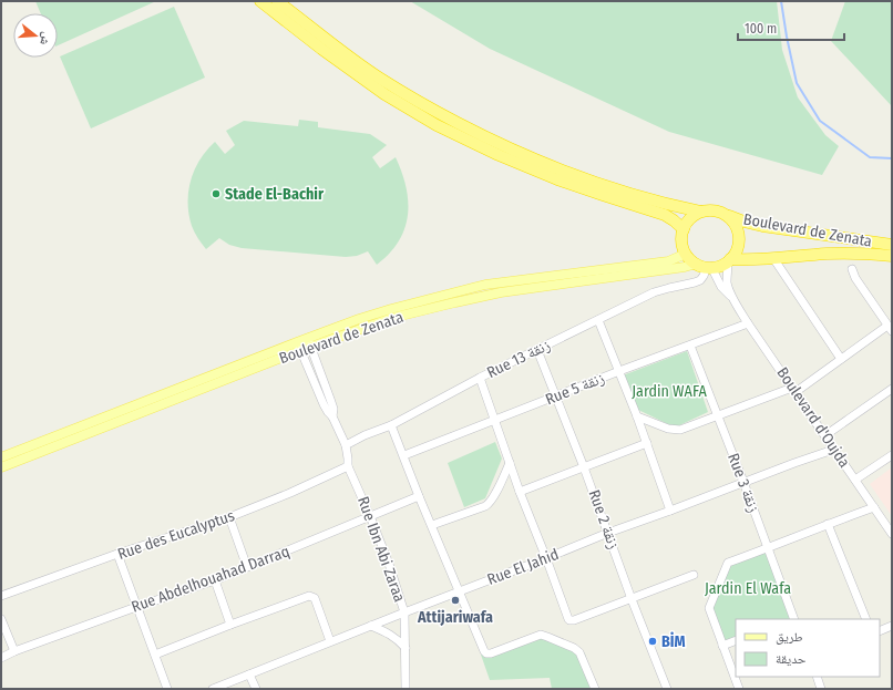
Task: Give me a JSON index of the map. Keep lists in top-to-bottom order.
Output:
{
  "streets": {
    "highway": ["Boulevard de Zenata"],
    "street": [
      "Rue 13 زنقة",
      "Rue 5 زنقة",
      "Boulevard d'Oujda",
      "Rue 3 زنقة",
      "Rue 2 زنقة",
      "Rue des Eucalyptus",
      "Rue Ibn Abi Zaraa",
      "Rue El Jahid",
      "Rue Abdelhouahad Darraq"
    ]
  },
  "crossings": [
    ["Boulevard de Zenata", "Rue 13 زنقة"],
    ["Boulevard de Zenata", "Boulevard d'Oujda"],
    ["Rue 13 زنقة", "Boulevard d'Oujda"],
    ["Rue 13 زنقة", "Rue 2 زنقة"],
    ["Rue 5 زنقة", "Boulevard d'Oujda"],
    ["Rue 5 زنقة", "Rue 3 زنقة"],
    ["Rue 5 زنقة", "Rue 2 زنقة"],
    ["Boulevard d'Oujda", "Rue El Jahid"],
    ["Rue 3 زنقة", "Rue El Jahid"],
    ["Rue 2 زنقة", "Rue El Jahid"],
    ["Rue des Eucalyptus", "Rue Ibn Abi Zaraa"],
    ["Rue Ibn Abi Zaraa", "Rue El Jahid"],
    ["Rue Ibn Abi Zaraa", "Rue Abdelhouahad Darraq"]
  ],
  "parks": ["Jardin WAFA", "Jardin El Wafa"],
  "places": ["Stade El-Bachir", "Attijariwafa", "BİM"],
  "legend": ["طريق", "حديقة"],
  "scale_bar": "100 m",
  "north": "right"
}
